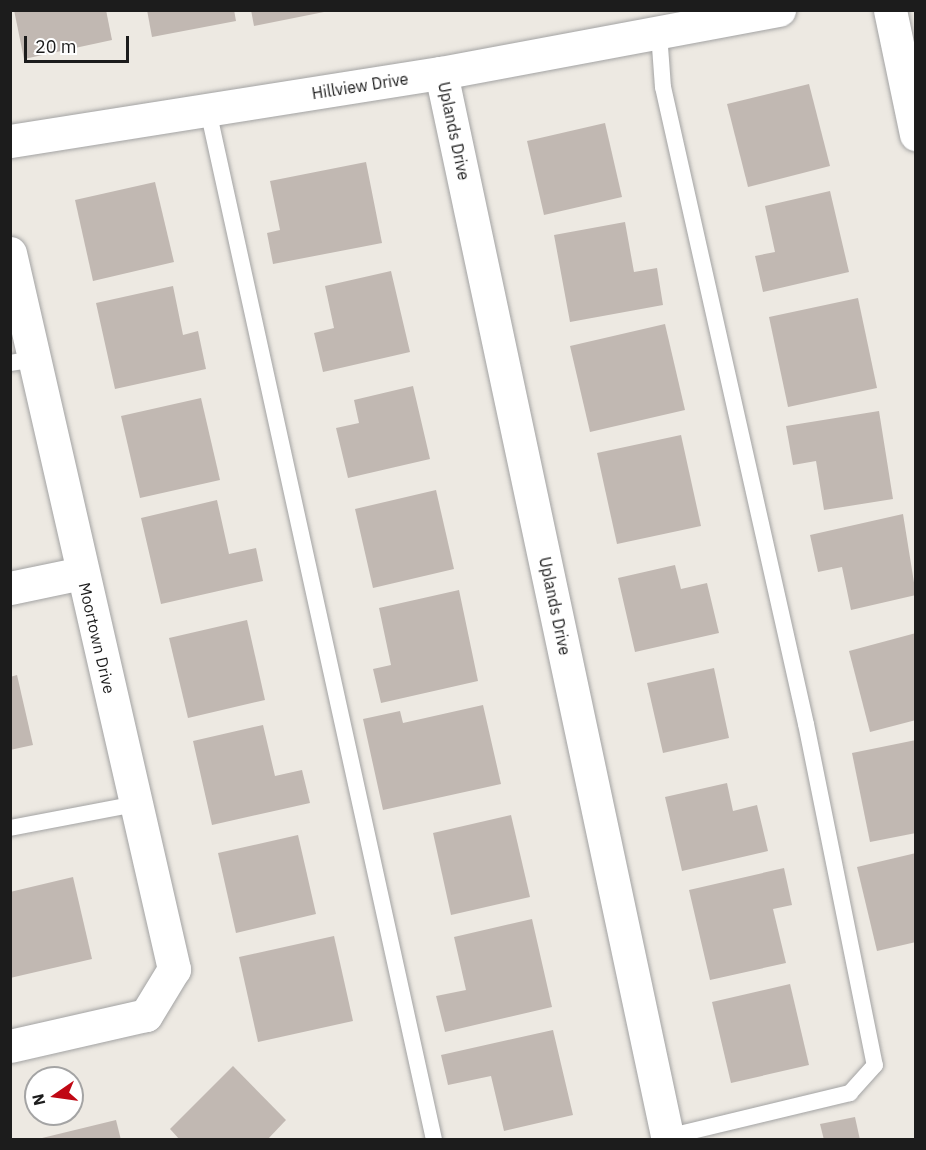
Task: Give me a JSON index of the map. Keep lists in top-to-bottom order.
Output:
{
  "streets": {
    "street": ["Hillview Drive", "Uplands Drive", "Moortown Drive"]
  },
  "crossings": [
    ["Hillview Drive", "Uplands Drive"]
  ],
  "scale_bar": "20 m",
  "north": "left"
}
